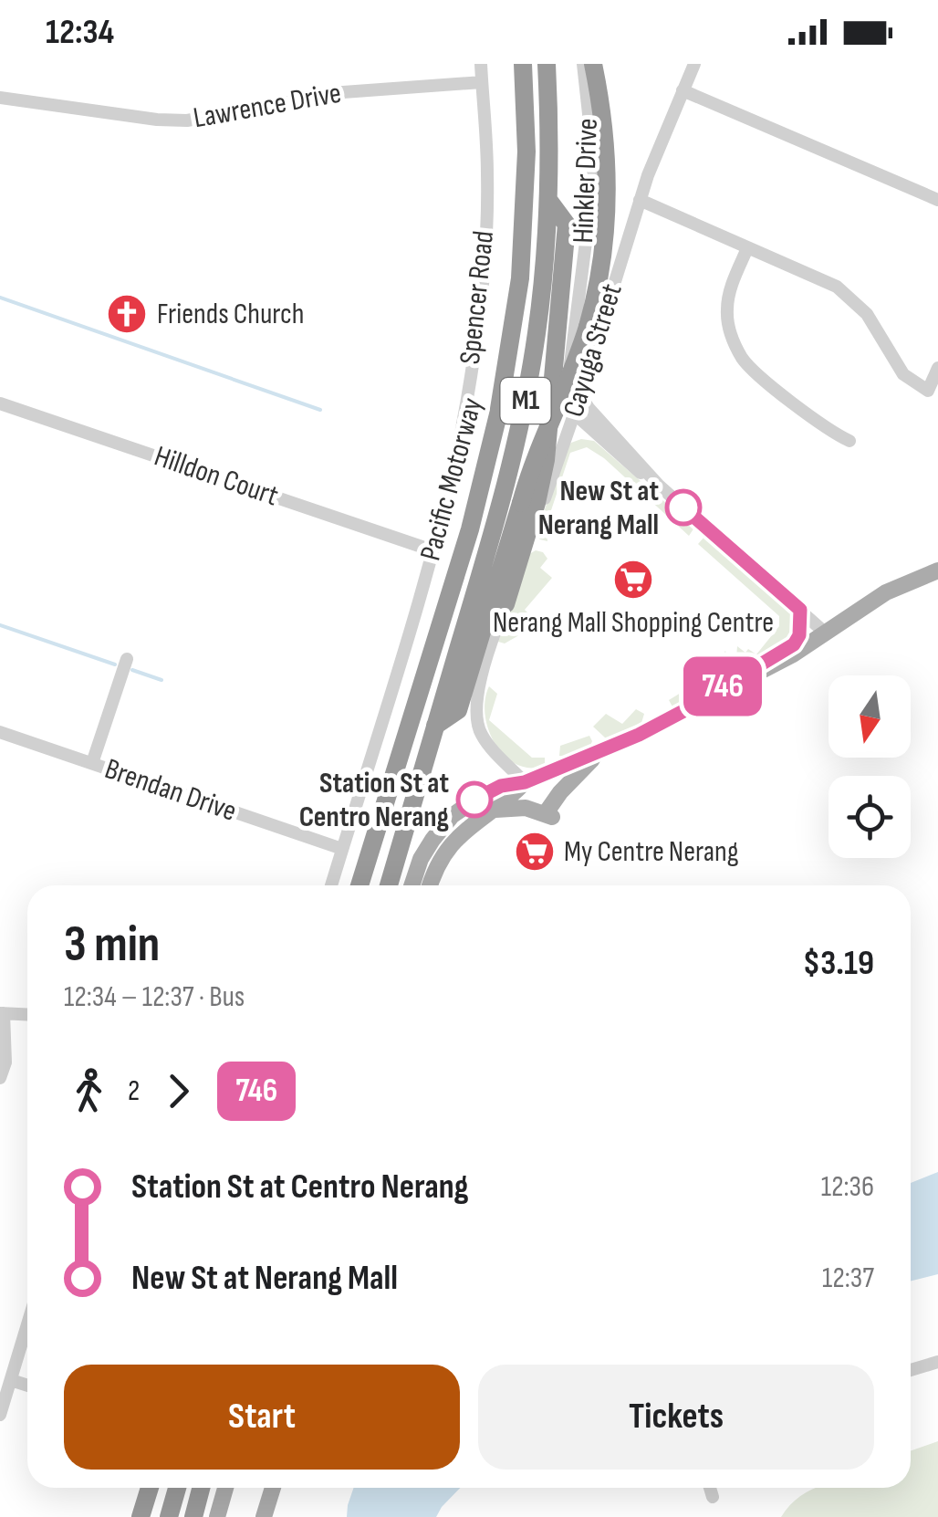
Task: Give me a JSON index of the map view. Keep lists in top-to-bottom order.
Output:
{
  "streets": {
    "highway": ["M1", "Pacific Motorway"],
    "street": [
      "Lawrence Drive",
      "Hinkler Drive",
      "Spencer Road",
      "Cayuga Street",
      "Hilldon Court",
      "Brendan Drive"
    ]
  },
  "crossings": [
    ["Lawrence Drive", "Spencer Road"],
    ["Hinkler Drive", "Cayuga Street"],
    ["Spencer Road", "Hilldon Court"],
    ["Spencer Road", "Brendan Drive"]
  ],
  "places": {
    "church": ["Friends Church"],
    "other": ["New St at Nerang Mall", "Station St at Centro Nerang"],
    "supermarket": ["Nerang Mall Shopping Centre", "My Centre Nerang"]
  },
  "lines": ["bus line 746"],
  "north": "bottom",
  "page": {
    "status": "12:34",
    "on_map": "746",
    "heading": ["3 min", "12:34 – 12:37 · Bus", "$3.19"],
    "legs": ["2", "746"],
    "list": [
      {
        "name": "Station St at Centro Nerang",
        "value": "12:36"
      },
      {
        "name": "New St at Nerang Mall",
        "value": "12:37"
      }
    ],
    "buttons": ["Start", "Tickets"]
  }
}
